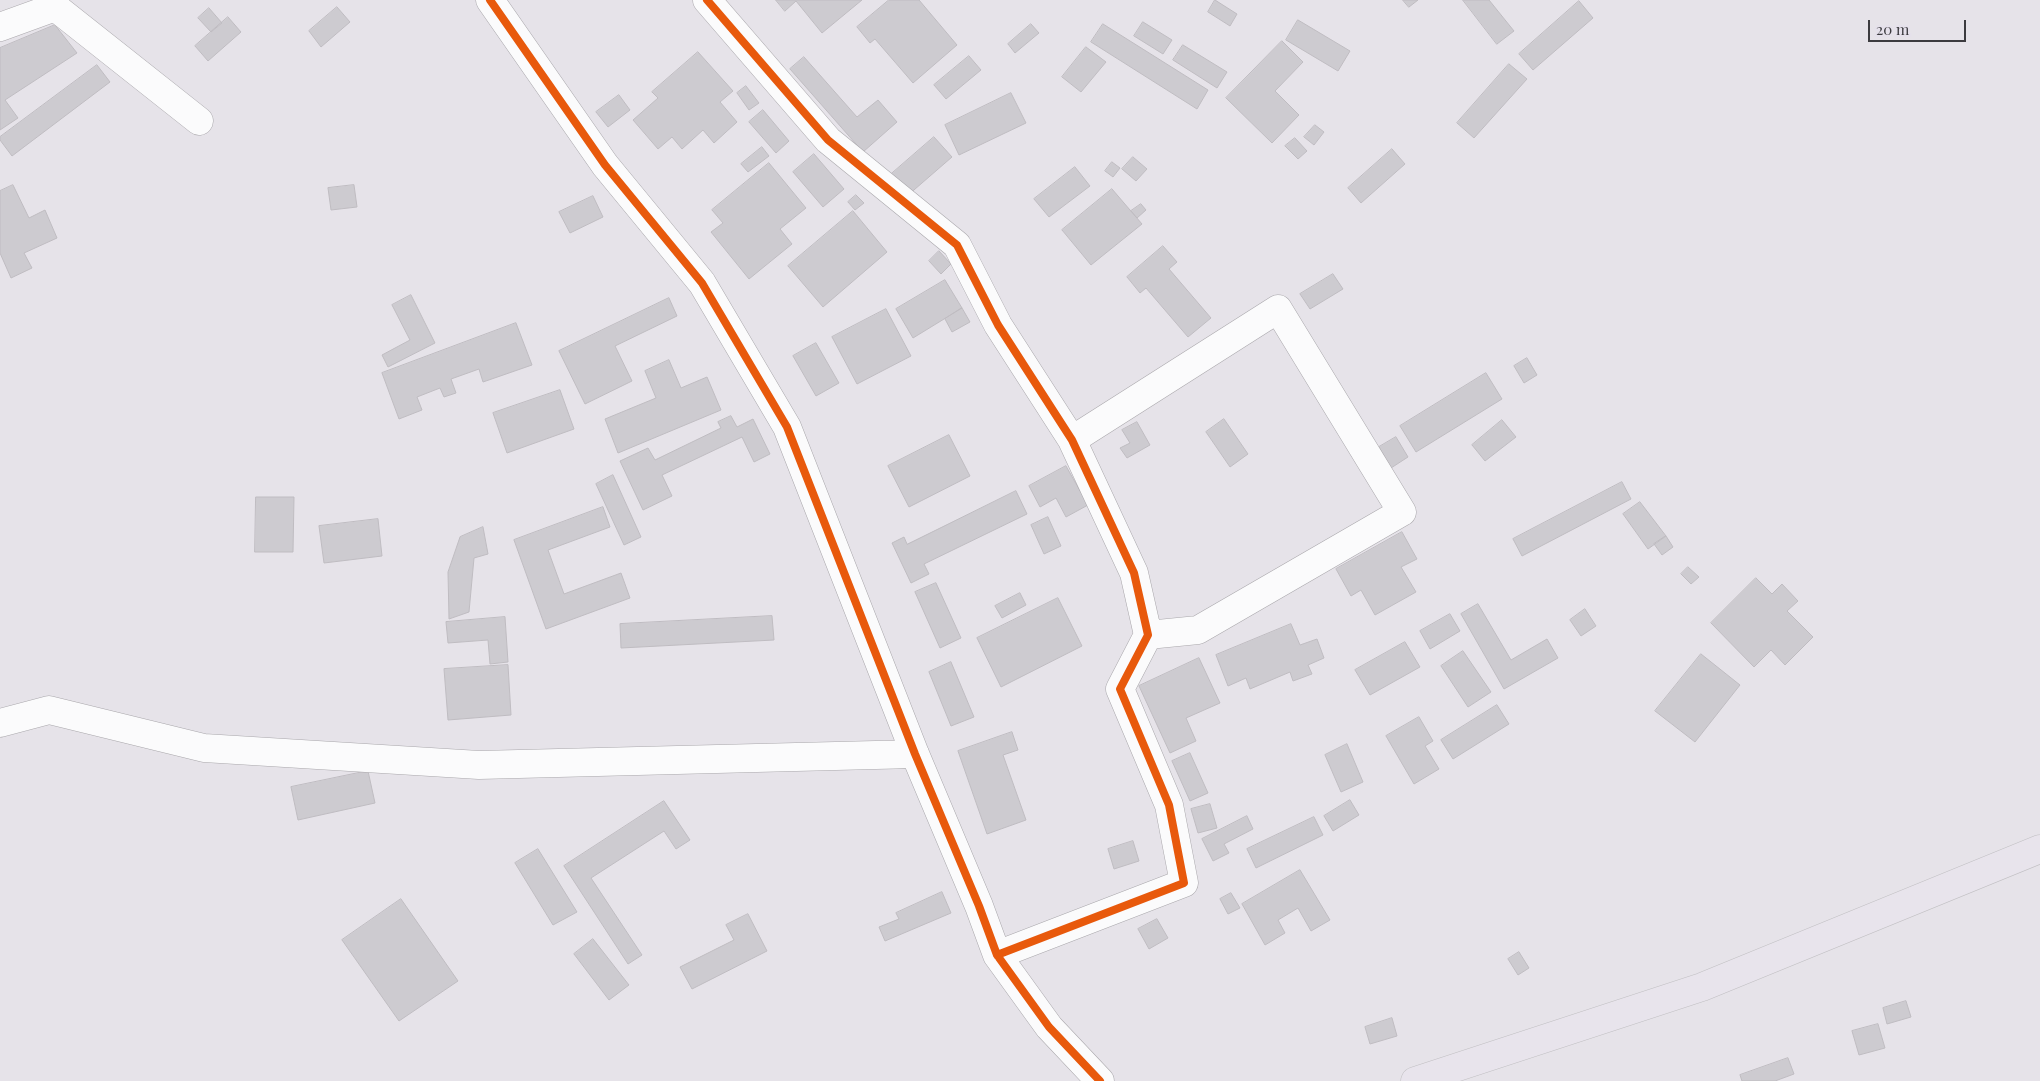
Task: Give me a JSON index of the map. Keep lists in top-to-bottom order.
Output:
{
  "scale_bar": "20 m"
}
